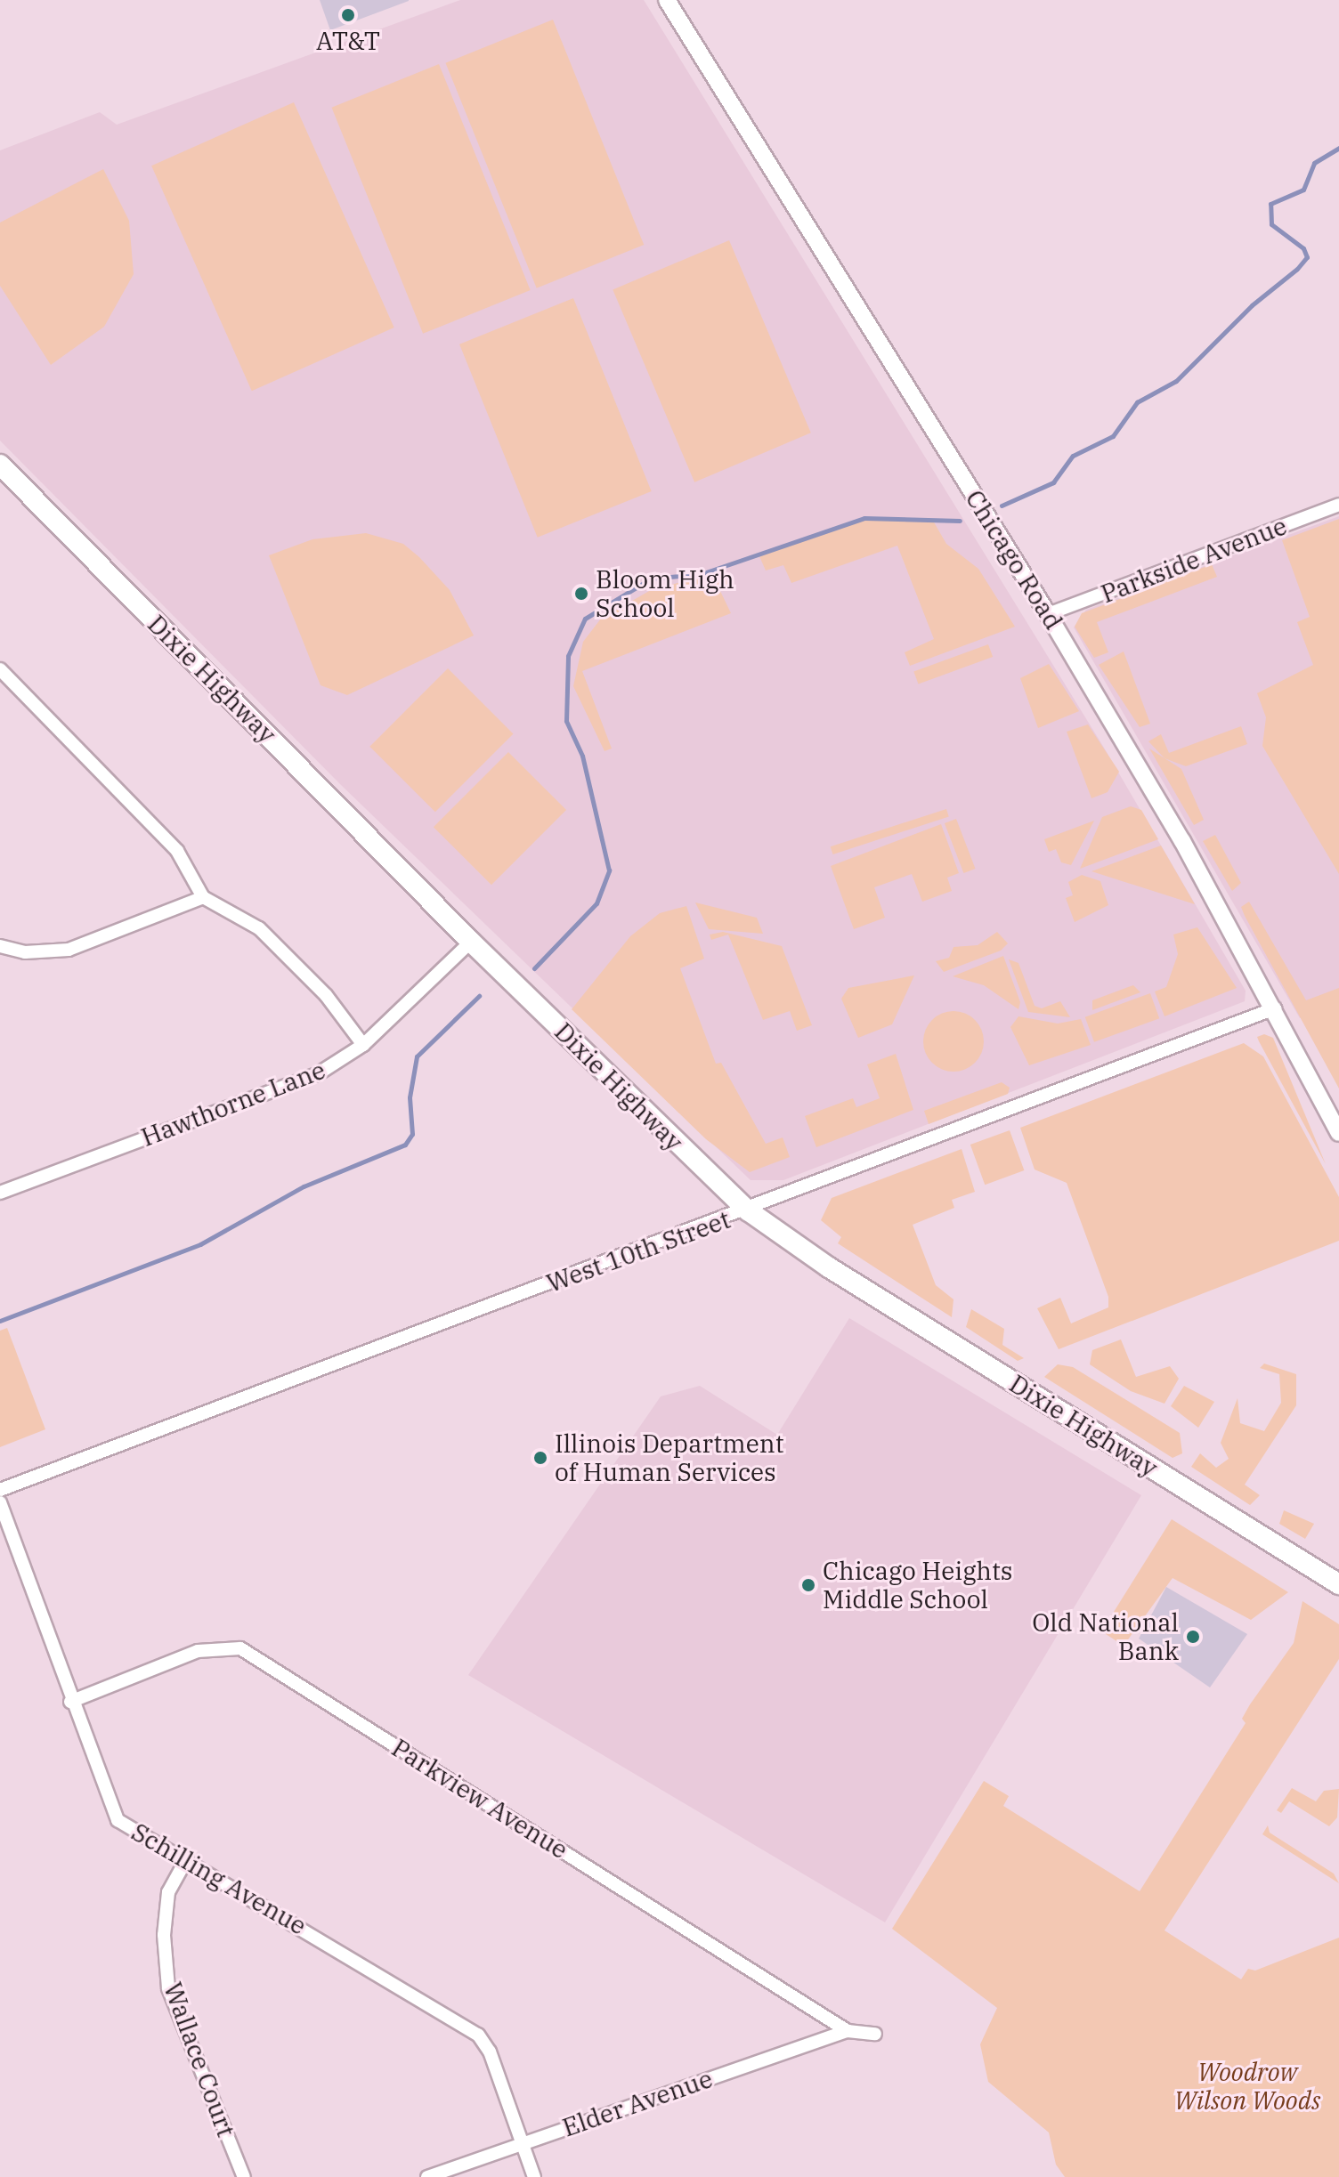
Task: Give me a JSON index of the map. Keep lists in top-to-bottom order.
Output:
{
  "streets": {
    "main road": ["Dixie Highway"],
    "street": [
      "Chicago Road",
      "Parkside Avenue",
      "Hawthorne Lane",
      "West 10th Street",
      "Parkview Avenue",
      "Schilling Avenue",
      "Wallace Court",
      "Elder Avenue"
    ]
  },
  "crossings": [
    ["Chicago Road", "Parkside Avenue"],
    ["Chicago Road", "West 10th Street"],
    ["Dixie Highway", "Hawthorne Lane"],
    ["Dixie Highway", "West 10th Street"],
    ["Parkview Avenue", "Schilling Avenue"],
    ["Parkview Avenue", "Elder Avenue"],
    ["Schilling Avenue", "Wallace Court"],
    ["Schilling Avenue", "Elder Avenue"]
  ],
  "parks": ["Woodrow Wilson Woods"],
  "places": [
    "AT&T",
    "Bloom High School",
    "Illinois Department of Human Services",
    "Chicago Heights Middle School",
    "Old National Bank"
  ]
}
